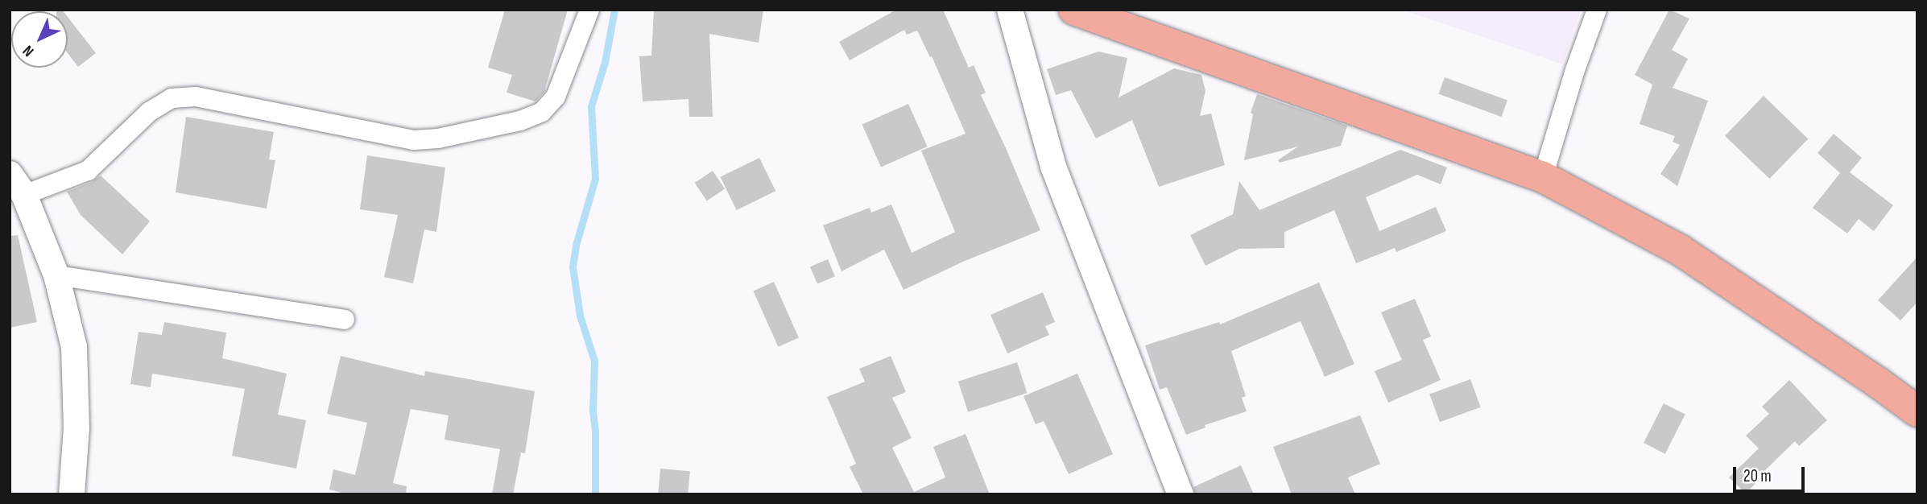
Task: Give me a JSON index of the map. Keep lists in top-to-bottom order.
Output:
{
  "scale_bar": "20 m",
  "north": "bottom left"
}
